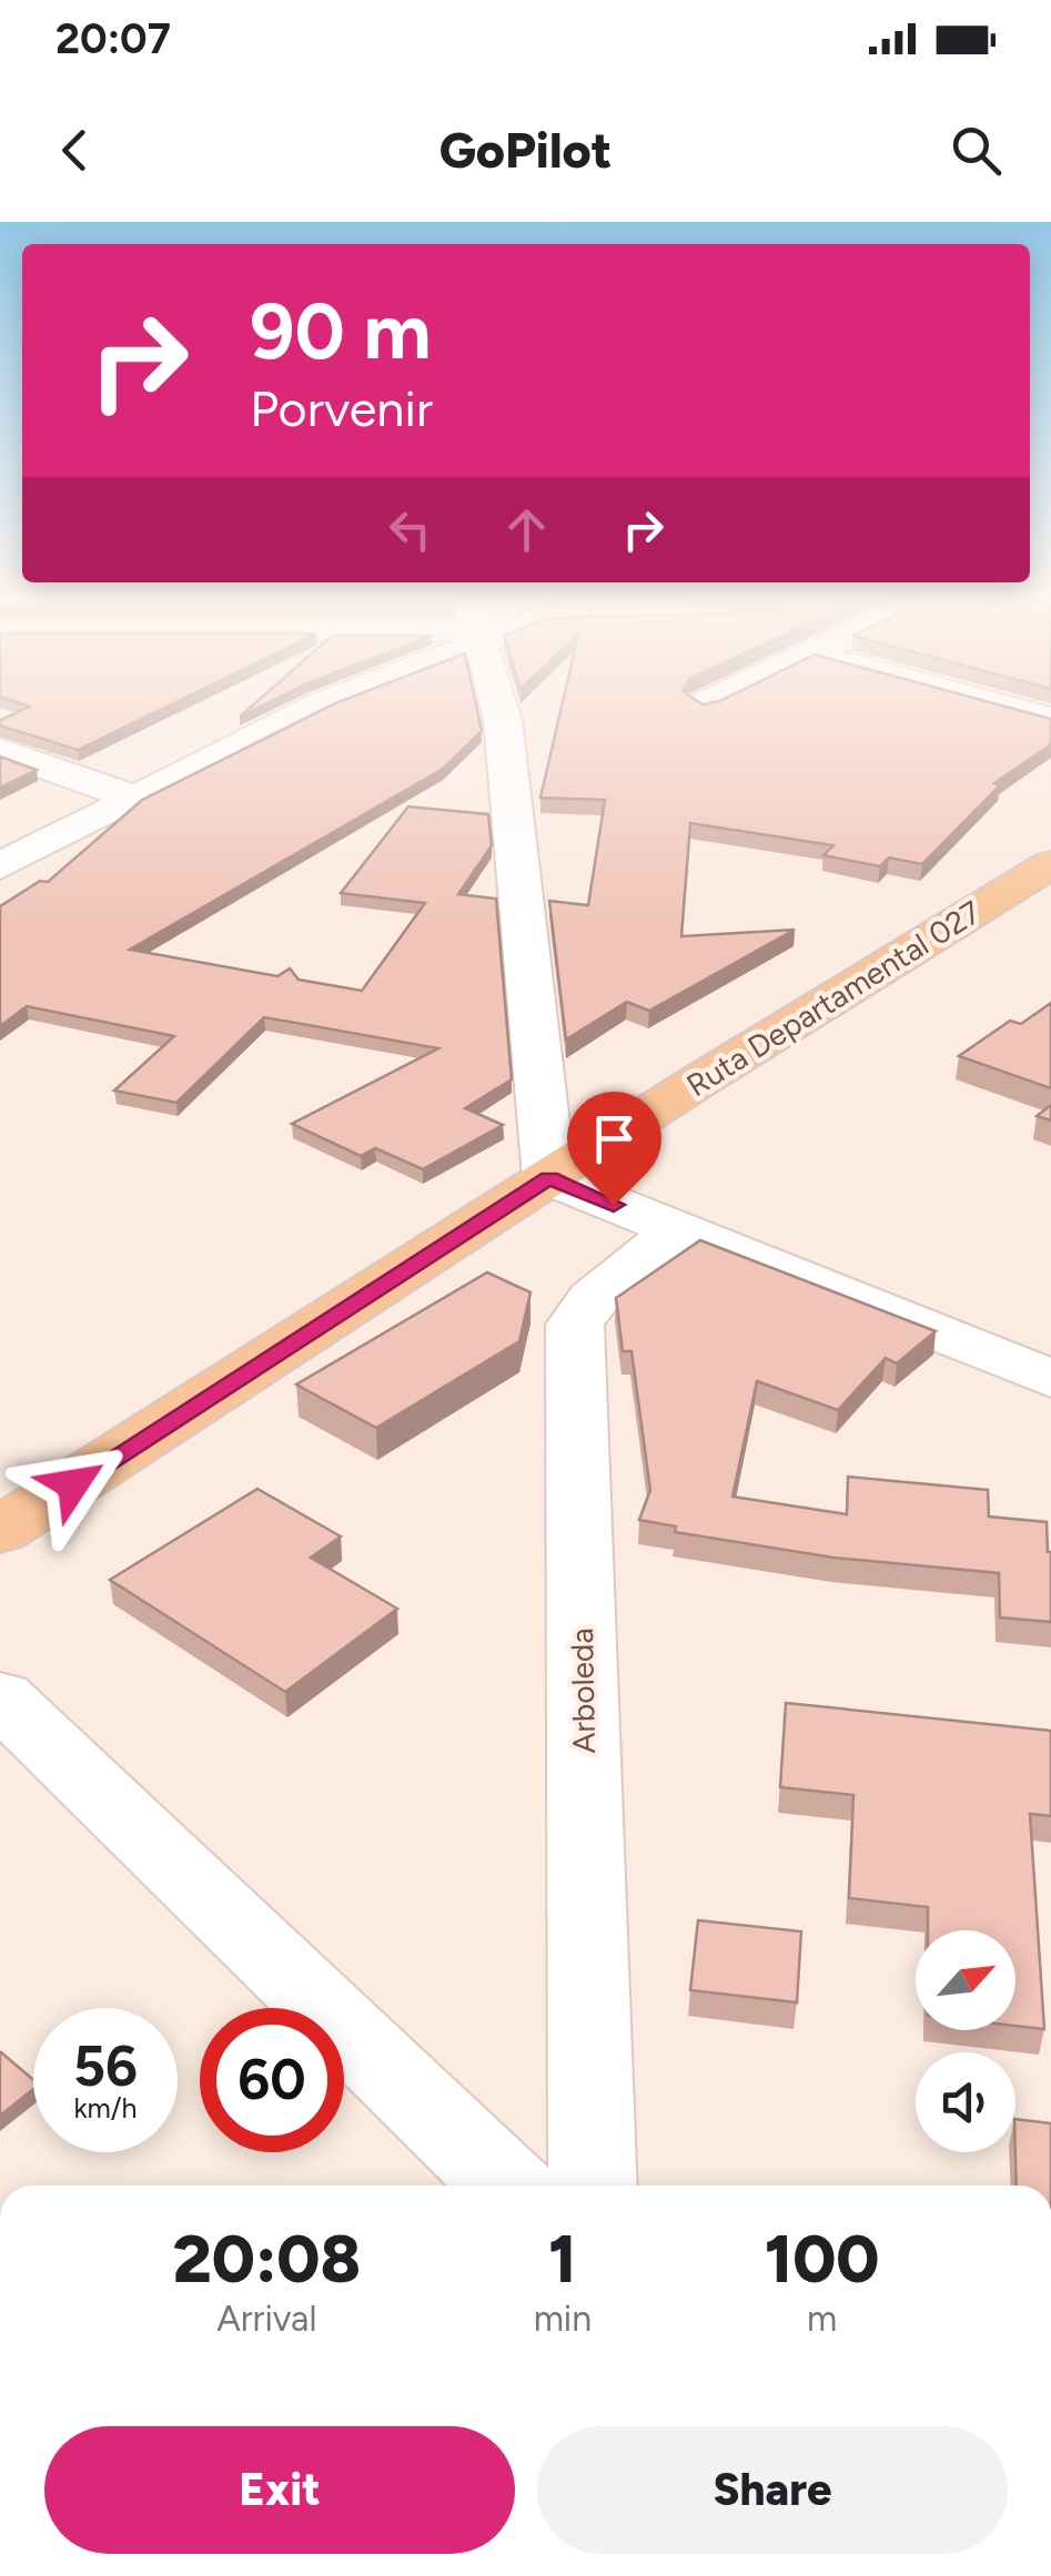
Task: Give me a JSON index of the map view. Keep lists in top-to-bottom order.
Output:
{
  "streets": {
    "main road": ["Ruta Departamental 027"],
    "street": ["Arboleda"]
  },
  "north": "top right",
  "page": {
    "status": "20:07",
    "header": "GoPilot",
    "turn": ["90 m", "Porvenir"],
    "speed": "56 km/h",
    "limit": "60",
    "eta": [
      "20:08",
      "Arrival",
      "1",
      "min",
      "100",
      "m"
    ],
    "buttons": ["Exit", "Share"]
  }
}
